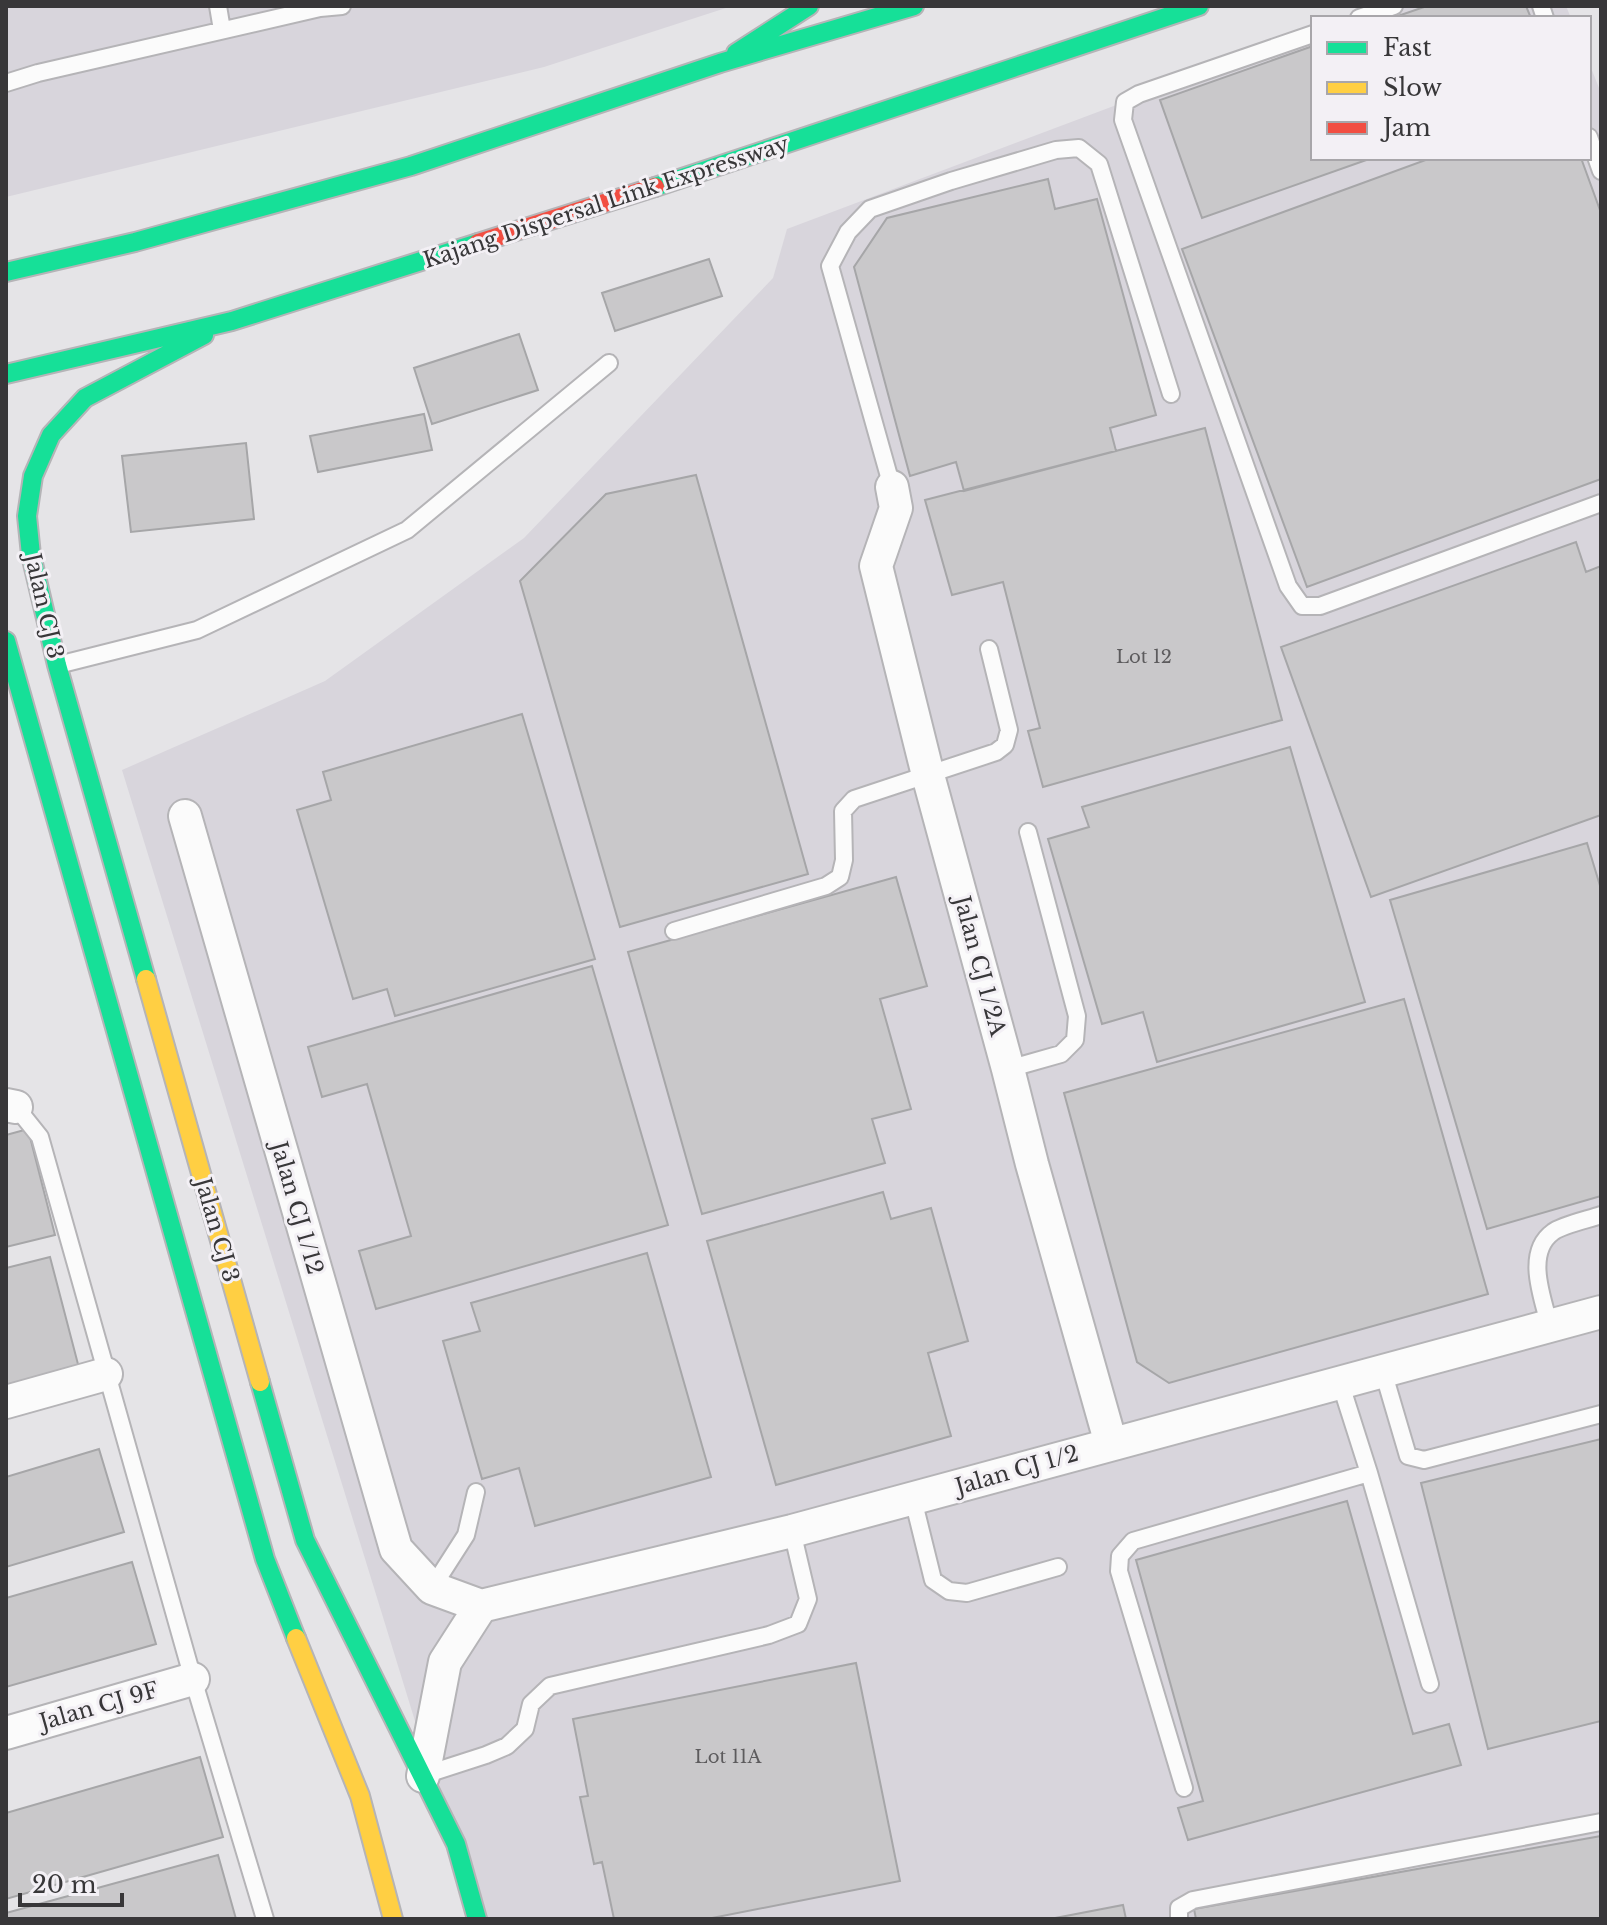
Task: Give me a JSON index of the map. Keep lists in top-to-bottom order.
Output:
{
  "streets": {
    "main road": ["Kajang Dispersal Link Expressway", "Jalan CJ 3"],
    "street": [
      "Jalan CJ 1/2A",
      "Jalan CJ 1/12",
      "Jalan CJ 1/2",
      "Jalan CJ 9F"
    ]
  },
  "crossings": [
    ["Kajang Dispersal Link Expressway", "Jalan CJ 3"],
    ["Jalan CJ 1/2A", "Jalan CJ 1/2"]
  ],
  "house_numbers": ["Lot 12", "Lot 11A"],
  "legend": ["Fast", "Slow", "Jam"],
  "scale_bar": "20 m"
}
